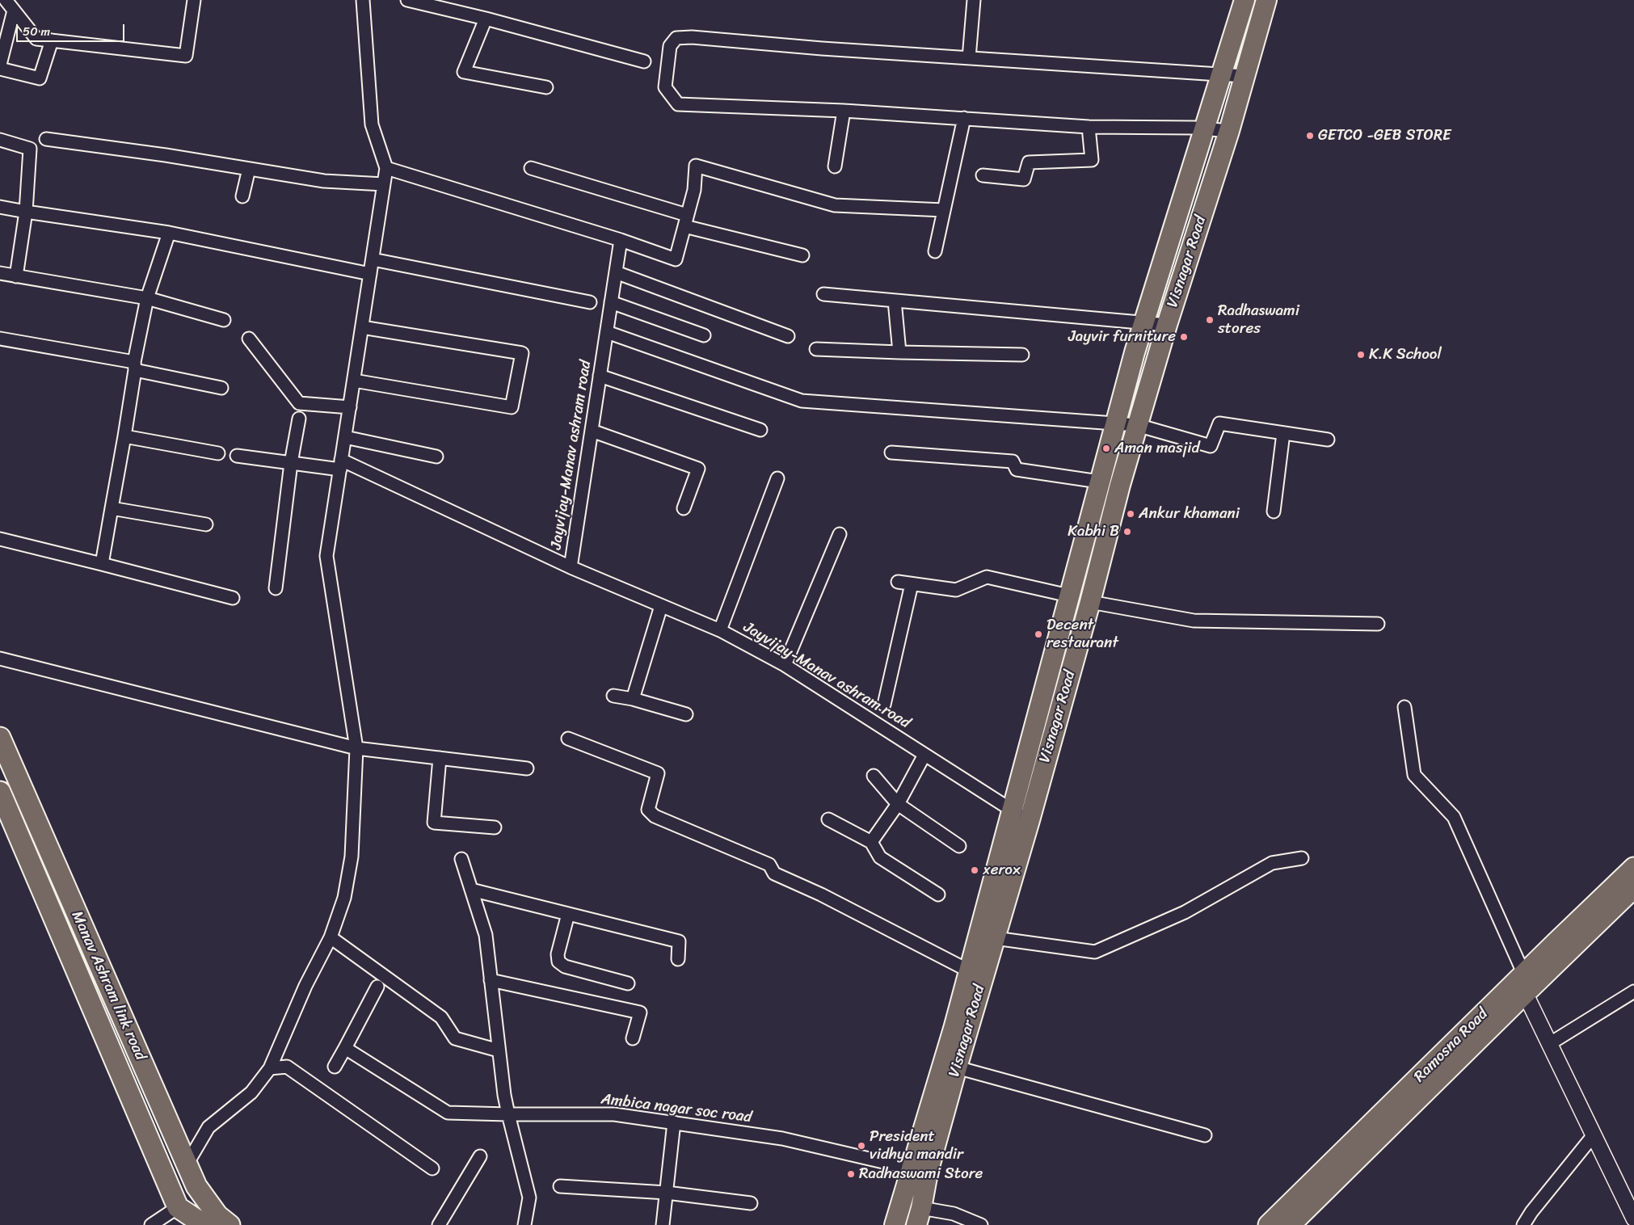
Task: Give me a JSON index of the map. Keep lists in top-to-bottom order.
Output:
{
  "streets": {
    "highway": ["Manav Ashram link road", "Ramosna Road"],
    "main road": ["Visnagar Road"],
    "street": ["Jayvijay-Manav ashram road", "Ambica nagar soc road"]
  },
  "crossings": [
    ["Visnagar Road", "Jayvijay-Manav ashram road"],
    ["Visnagar Road", "Ambica nagar soc road"]
  ],
  "places": [
    "GETCO -GEB STORE",
    "Radhaswami stores",
    "Jayvir furniture",
    "K.K School",
    "Aman masjid",
    "Ankur khamani",
    "Kabhi B",
    "Decent restaurant",
    "xerox",
    "President vidhya mandir",
    "Radhaswami Store"
  ],
  "scale_bar": "50 m"
}
